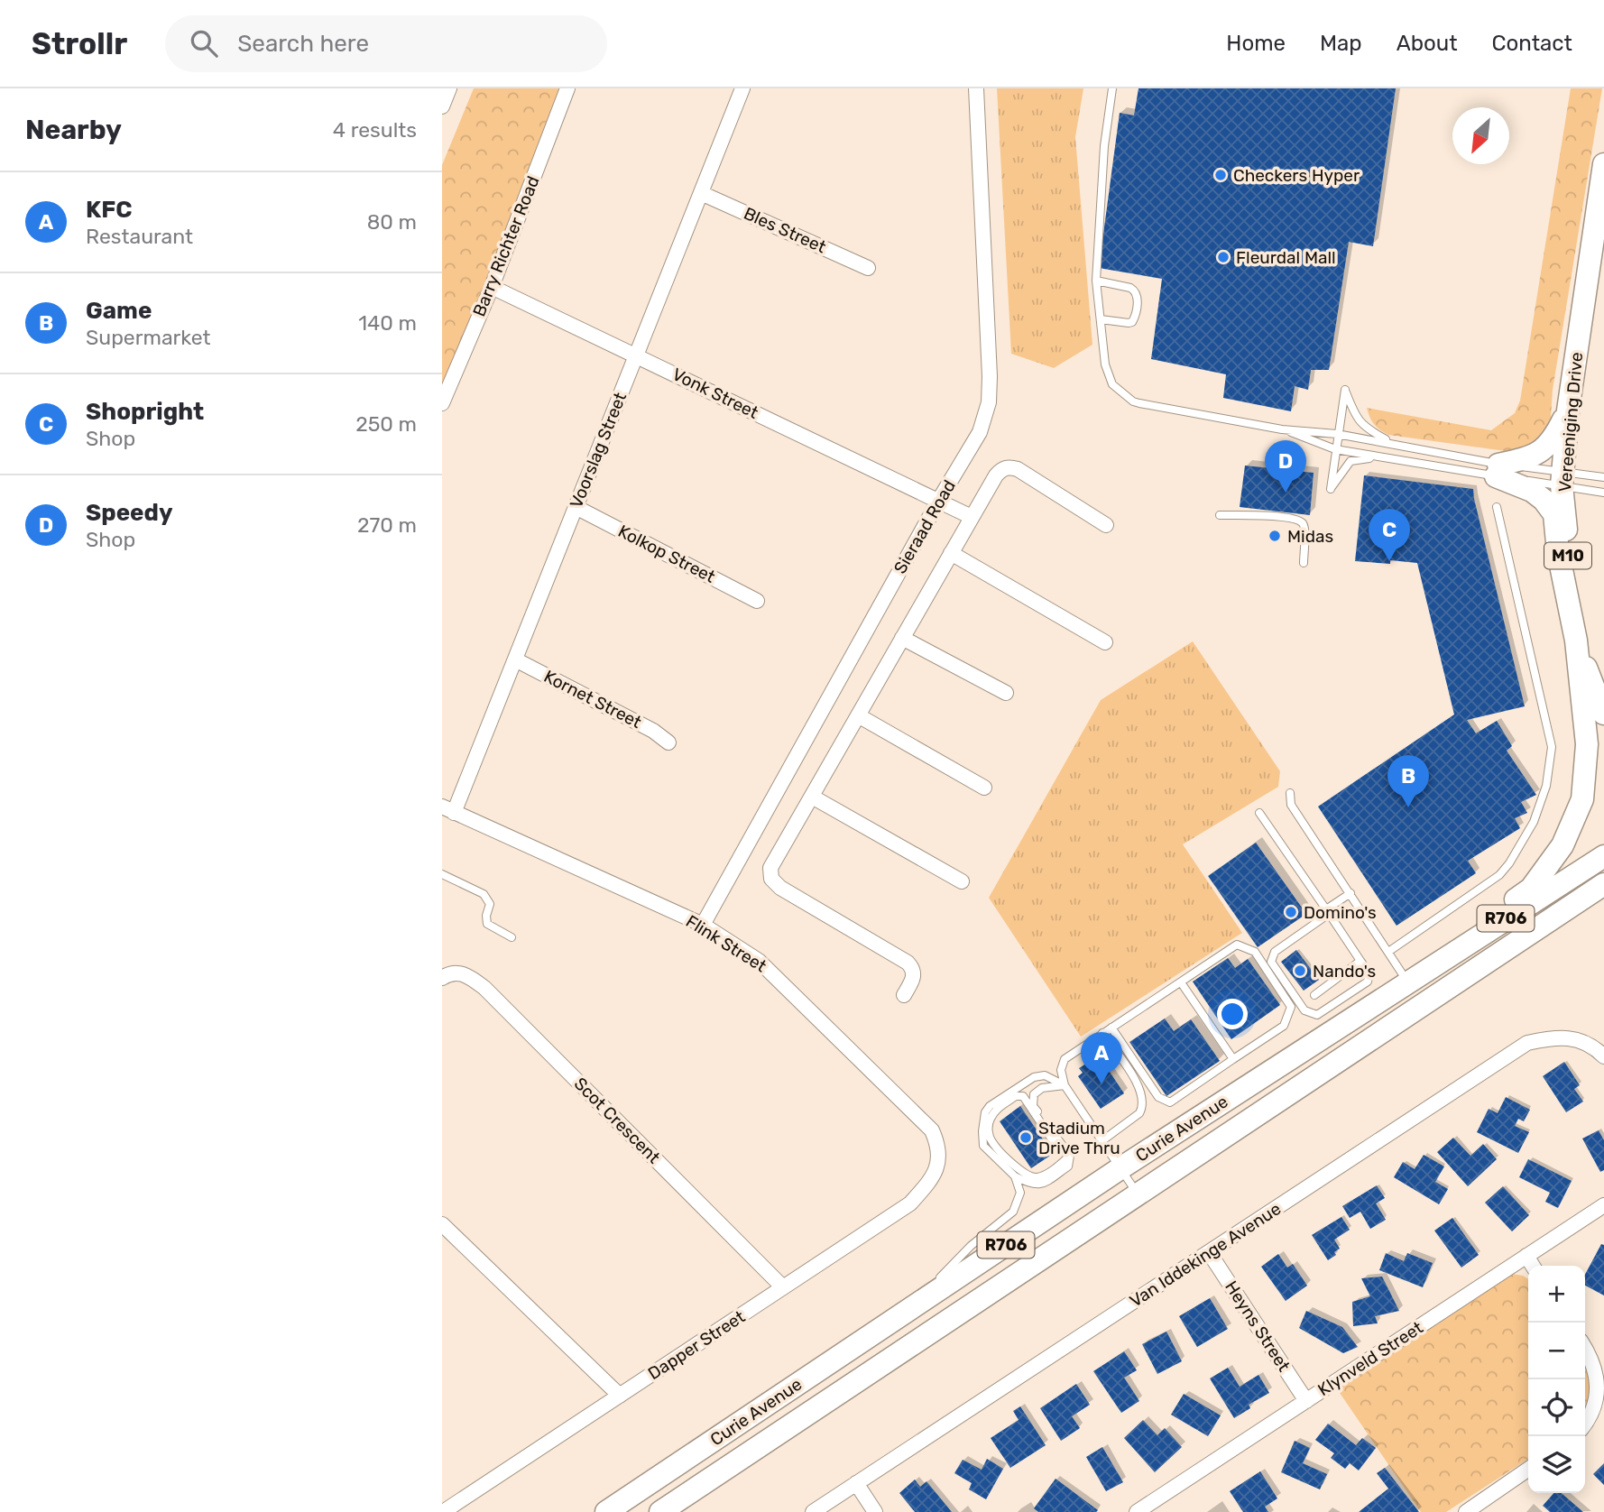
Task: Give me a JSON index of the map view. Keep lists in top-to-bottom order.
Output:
{
  "streets": {
    "main road": [
      "Vereeniging Drive",
      "M10",
      "R706",
      "Curie Avenue"
    ],
    "street": [
      "Bles Street",
      "Barry Richter Road",
      "Vonk Street",
      "Voorslag Street",
      "Sieraad Road",
      "Kolkop Street",
      "Kornet Street",
      "Flink Street",
      "Scot Crescent",
      "Van Iddekinge Avenue",
      "Heyns Street",
      "Dapper Street",
      "Klynveld Street"
    ]
  },
  "crossings": [
    ["Bles Street", "Voorslag Street"],
    ["Barry Richter Road", "Vonk Street"],
    ["Vonk Street", "Voorslag Street"],
    ["Vonk Street", "Sieraad Road"],
    ["Voorslag Street", "Kolkop Street"],
    ["Voorslag Street", "Kornet Street"],
    ["Voorslag Street", "Flink Street"],
    ["Sieraad Road", "Flink Street"],
    ["Flink Street", "Dapper Street"],
    ["Scot Crescent", "Dapper Street"],
    ["Van Iddekinge Avenue", "Heyns Street"],
    ["Heyns Street", "Klynveld Street"]
  ],
  "places": [
    "Checkers Hyper",
    "Fleurdal Mall",
    "Midas",
    "Domino's",
    "Nando's",
    "Stadium Drive Thru"
  ],
  "north": "bottom left",
  "page": {
    "header": "Strollr",
    "search": "Search here",
    "nav": [
      "Home",
      "Map",
      "About",
      "Contact"
    ],
    "heading": ["Nearby", "4 results"],
    "list": [
      {
        "mark": "A",
        "name": "KFC",
        "note": "Restaurant",
        "value": "80 m"
      },
      {
        "mark": "B",
        "name": "Game",
        "note": "Supermarket",
        "value": "140 m"
      },
      {
        "mark": "C",
        "name": "Shopright",
        "note": "Shop",
        "value": "250 m"
      },
      {
        "mark": "D",
        "name": "Speedy",
        "note": "Shop",
        "value": "270 m"
      }
    ],
    "pins": [
      "D",
      "C",
      "B",
      "A"
    ],
    "map_buttons": ["+", "−"]
  }
}
